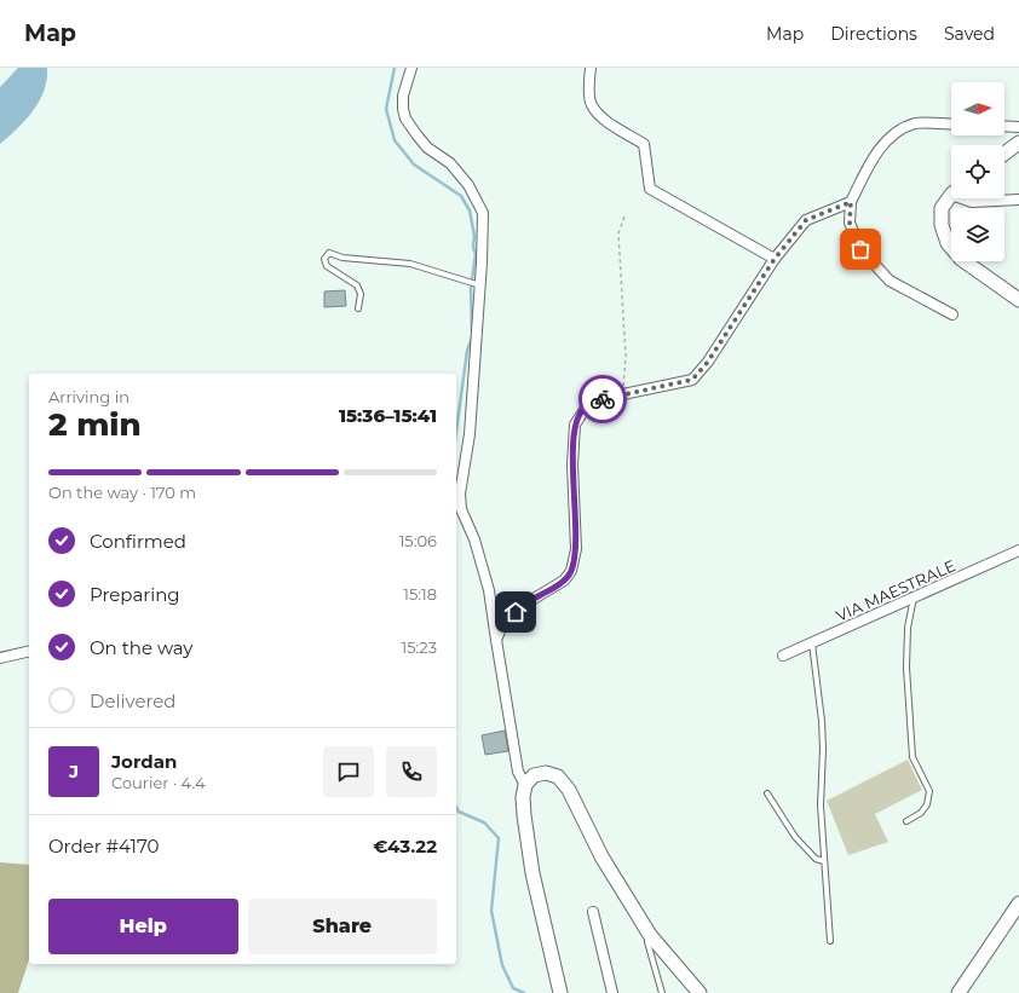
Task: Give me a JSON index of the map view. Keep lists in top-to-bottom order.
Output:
{
  "streets": {
    "street": ["VIA MAESTRALE"]
  },
  "north": "right",
  "page": {
    "header": "Map",
    "nav": ["Map", "Directions", "Saved"],
    "heading": ["2 min", "Arriving in", "15:36–15:41"],
    "panel": [
      "Jordan",
      "Courier · 4.4",
      "Order #4170",
      "€43.22"
    ],
    "bar": "On the way · 170 m",
    "list": [
      ["Confirmed", "15:06"],
      ["Preparing", "15:18"],
      ["On the way", "15:23"],
      "Delivered"
    ],
    "round": "J",
    "buttons": ["Help", "Share"]
  }
}
